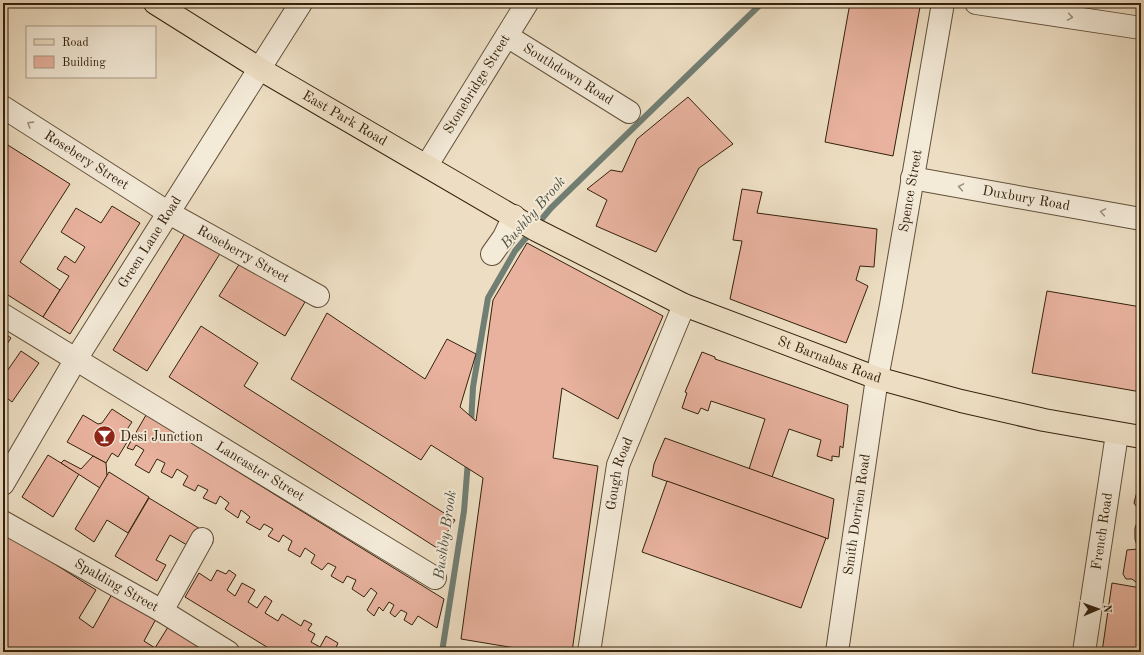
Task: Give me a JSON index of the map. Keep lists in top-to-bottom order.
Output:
{
  "streets": {
    "main road": ["East Park Road", "St Barnabas Road"],
    "street": [
      "Southdown Road",
      "Stonebridge Street",
      "Rosebery Street",
      "Spence Street",
      "Duxbury Road",
      "Green Lane Road",
      "Roseberry Street",
      "Lancaster Street",
      "Gough Road",
      "Smith Dorrien Road",
      "French Road",
      "Spalding Street"
    ]
  },
  "crossings": [
    ["Southdown Road", "Stonebridge Street"],
    ["Stonebridge Street", "East Park Road"],
    ["East Park Road", "Green Lane Road"],
    ["East Park Road", "St Barnabas Road"],
    ["Rosebery Street", "Green Lane Road"],
    ["Rosebery Street", "Roseberry Street"],
    ["Spence Street", "Duxbury Road"],
    ["Spence Street", "St Barnabas Road"],
    ["Spence Street", "Smith Dorrien Road"],
    ["Green Lane Road", "Roseberry Street"],
    ["Green Lane Road", "Lancaster Street"],
    ["St Barnabas Road", "Gough Road"],
    ["St Barnabas Road", "Smith Dorrien Road"],
    ["St Barnabas Road", "French Road"]
  ],
  "one_way": ["Rosebery Street"],
  "water": ["Bushby Brook"],
  "places": {
    "bar": ["Desi Junction"]
  },
  "legend": ["Road", "Building"],
  "north": "right"
}
